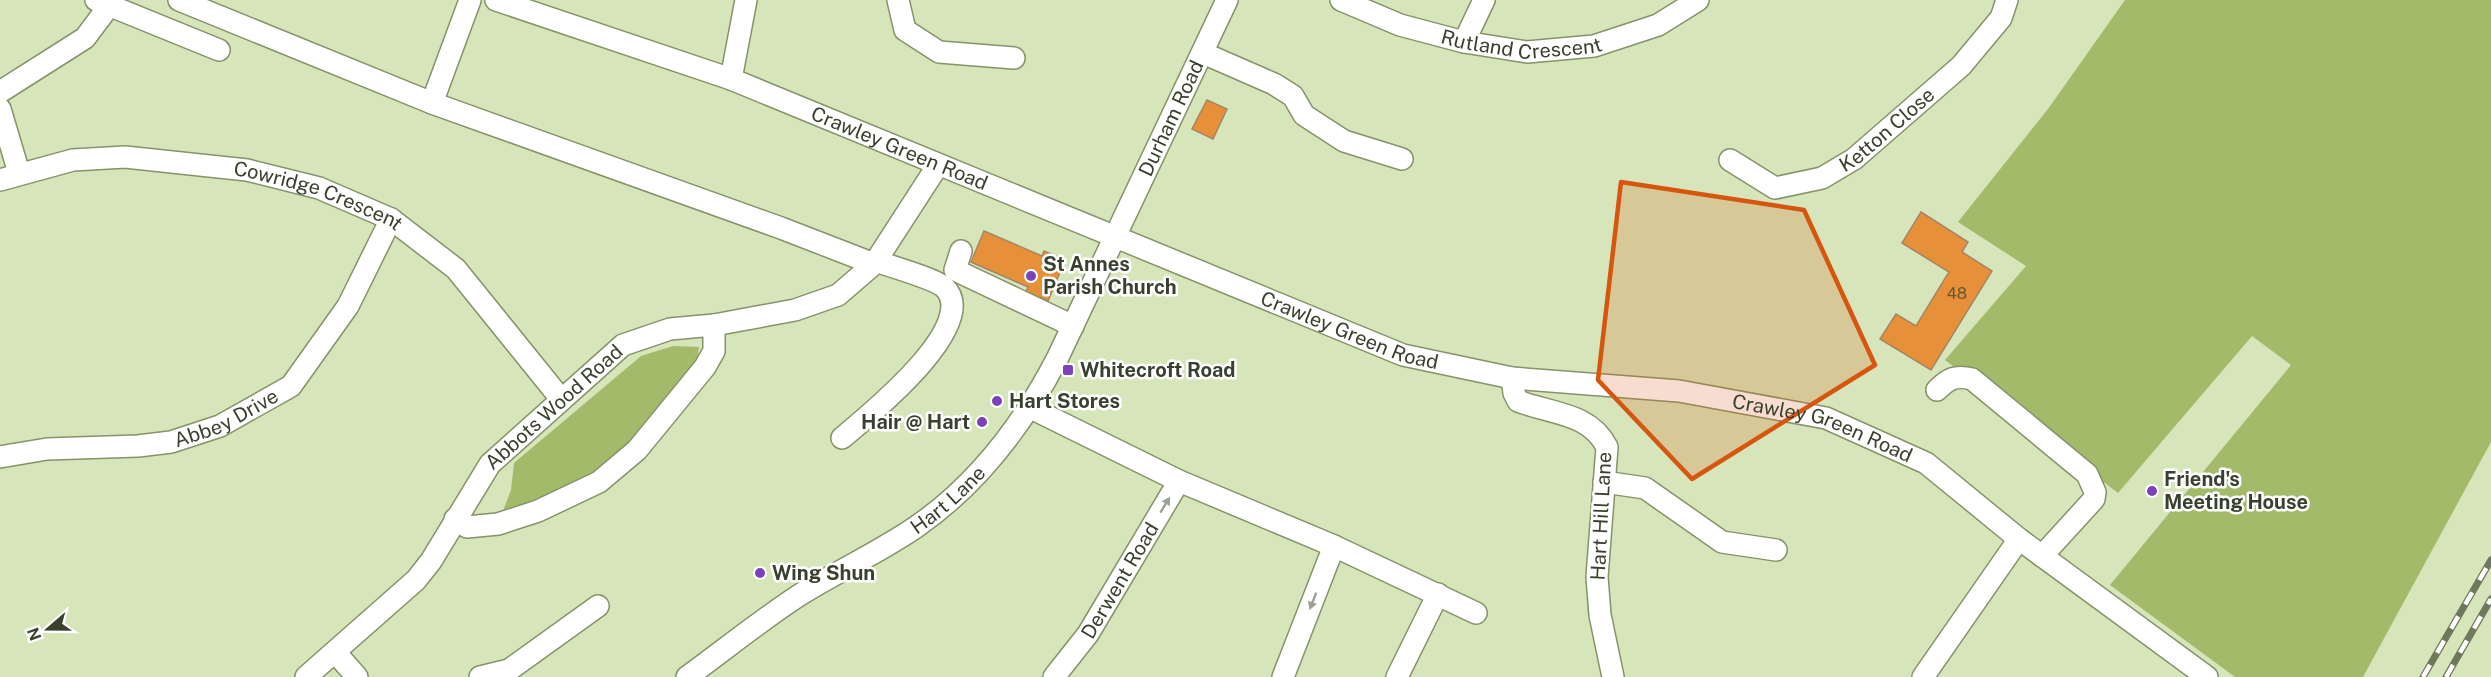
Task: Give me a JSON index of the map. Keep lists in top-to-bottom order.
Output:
{
  "streets": {
    "street": [
      "Rutland Crescent",
      "Durham Road",
      "Ketton Close",
      "Crawley Green Road",
      "Cowridge Crescent",
      "Abbots Wood Road",
      "Abbey Drive",
      "Hart Lane",
      "Hart Hill Lane",
      "Derwent Road"
    ]
  },
  "crossings": [
    ["Durham Road", "Crawley Green Road"],
    ["Durham Road", "Hart Lane"],
    ["Crawley Green Road", "Abbots Wood Road"],
    ["Crawley Green Road", "Hart Lane"],
    ["Crawley Green Road", "Hart Hill Lane"],
    ["Cowridge Crescent", "Abbots Wood Road"],
    ["Cowridge Crescent", "Abbey Drive"]
  ],
  "places": {
    "other": [
      "St Annes Parish Church",
      "Hart Stores",
      "Hair @ Hart",
      "Friend's Meeting House",
      "Wing Shun"
    ],
    "transit": ["Whitecroft Road"]
  },
  "house_numbers": ["48"],
  "north": "left"
}
